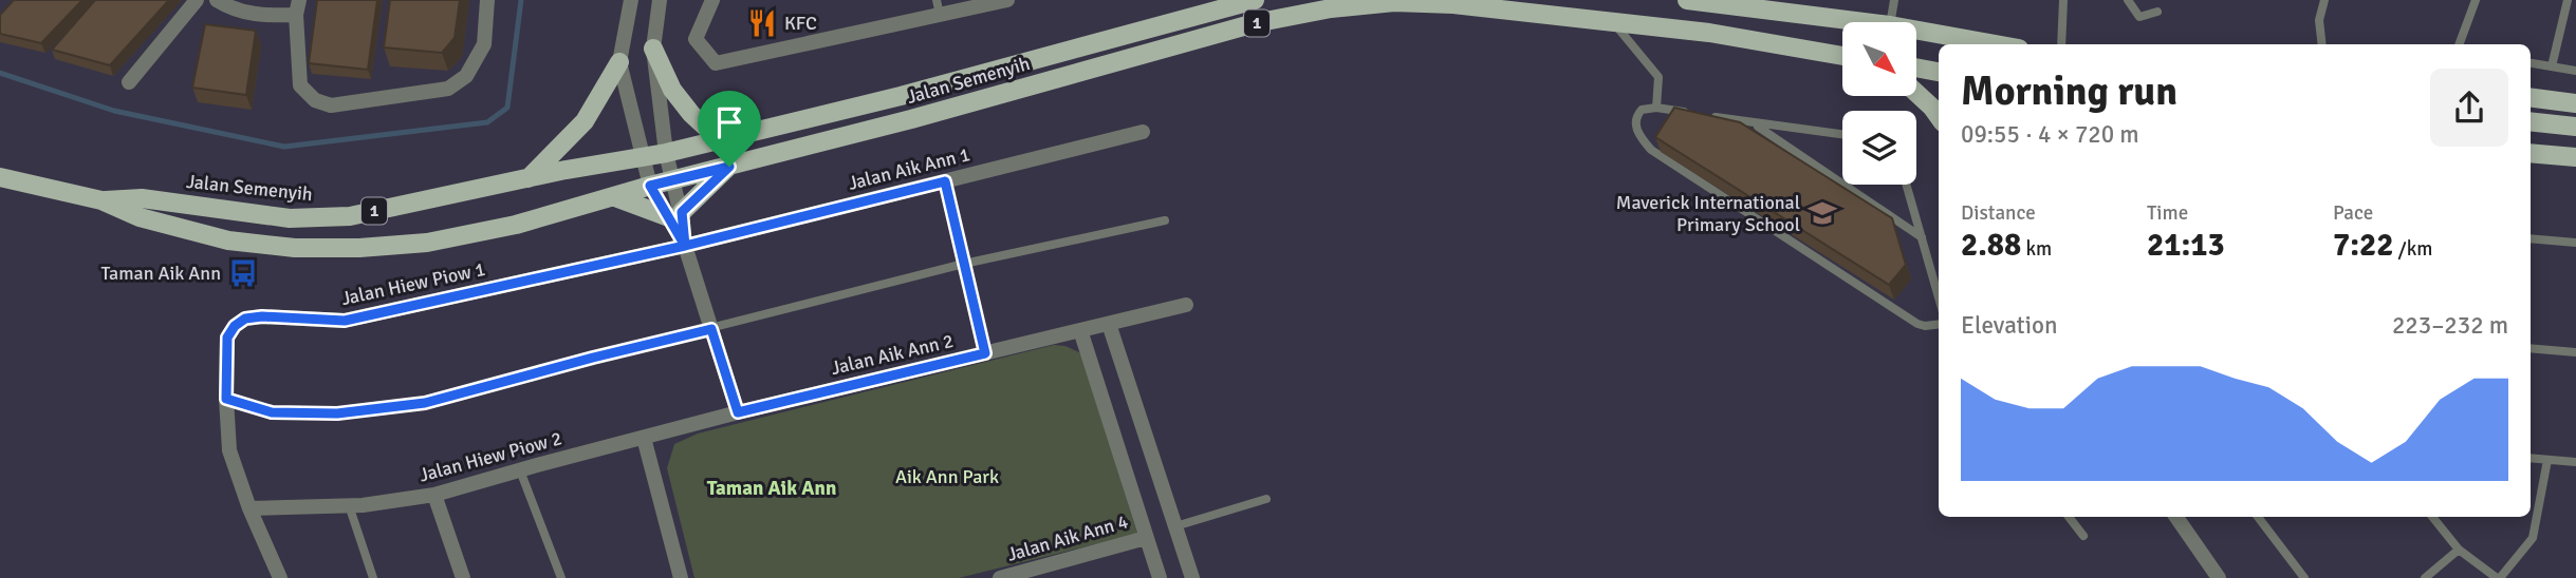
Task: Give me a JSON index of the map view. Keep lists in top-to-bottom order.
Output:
{
  "streets": {
    "main road": ["1", "Jalan Semenyih"],
    "street": [
      "Jalan Aik Ann 1",
      "Jalan Hiew Piow 1",
      "Jalan Aik Ann 2",
      "Jalan Hiew Piow 2",
      "Jalan Aik Ann 4"
    ]
  },
  "crossings": [
    ["Jalan Aik Ann 1", "Jalan Hiew Piow 1"],
    ["Jalan Hiew Piow 1", "Jalan Hiew Piow 2"],
    ["Jalan Aik Ann 2", "Jalan Hiew Piow 2"]
  ],
  "districts": ["Taman Aik Ann"],
  "parks": ["Aik Ann Park"],
  "places": {
    "restaurant": ["KFC"],
    "school or university": ["Maverick International Primary School"],
    "bus stop": ["Taman Aik Ann"]
  },
  "north": "bottom right",
  "page": {
    "heading": ["Morning run", "09:55 · 4 × 720 m"],
    "stats": [
      ["Distance", "2.88 km"],
      ["Time", "21:13"],
      ["Pace", "7:22 /km"]
    ],
    "chart": ["Elevation", "223–232 m"]
  }
}
